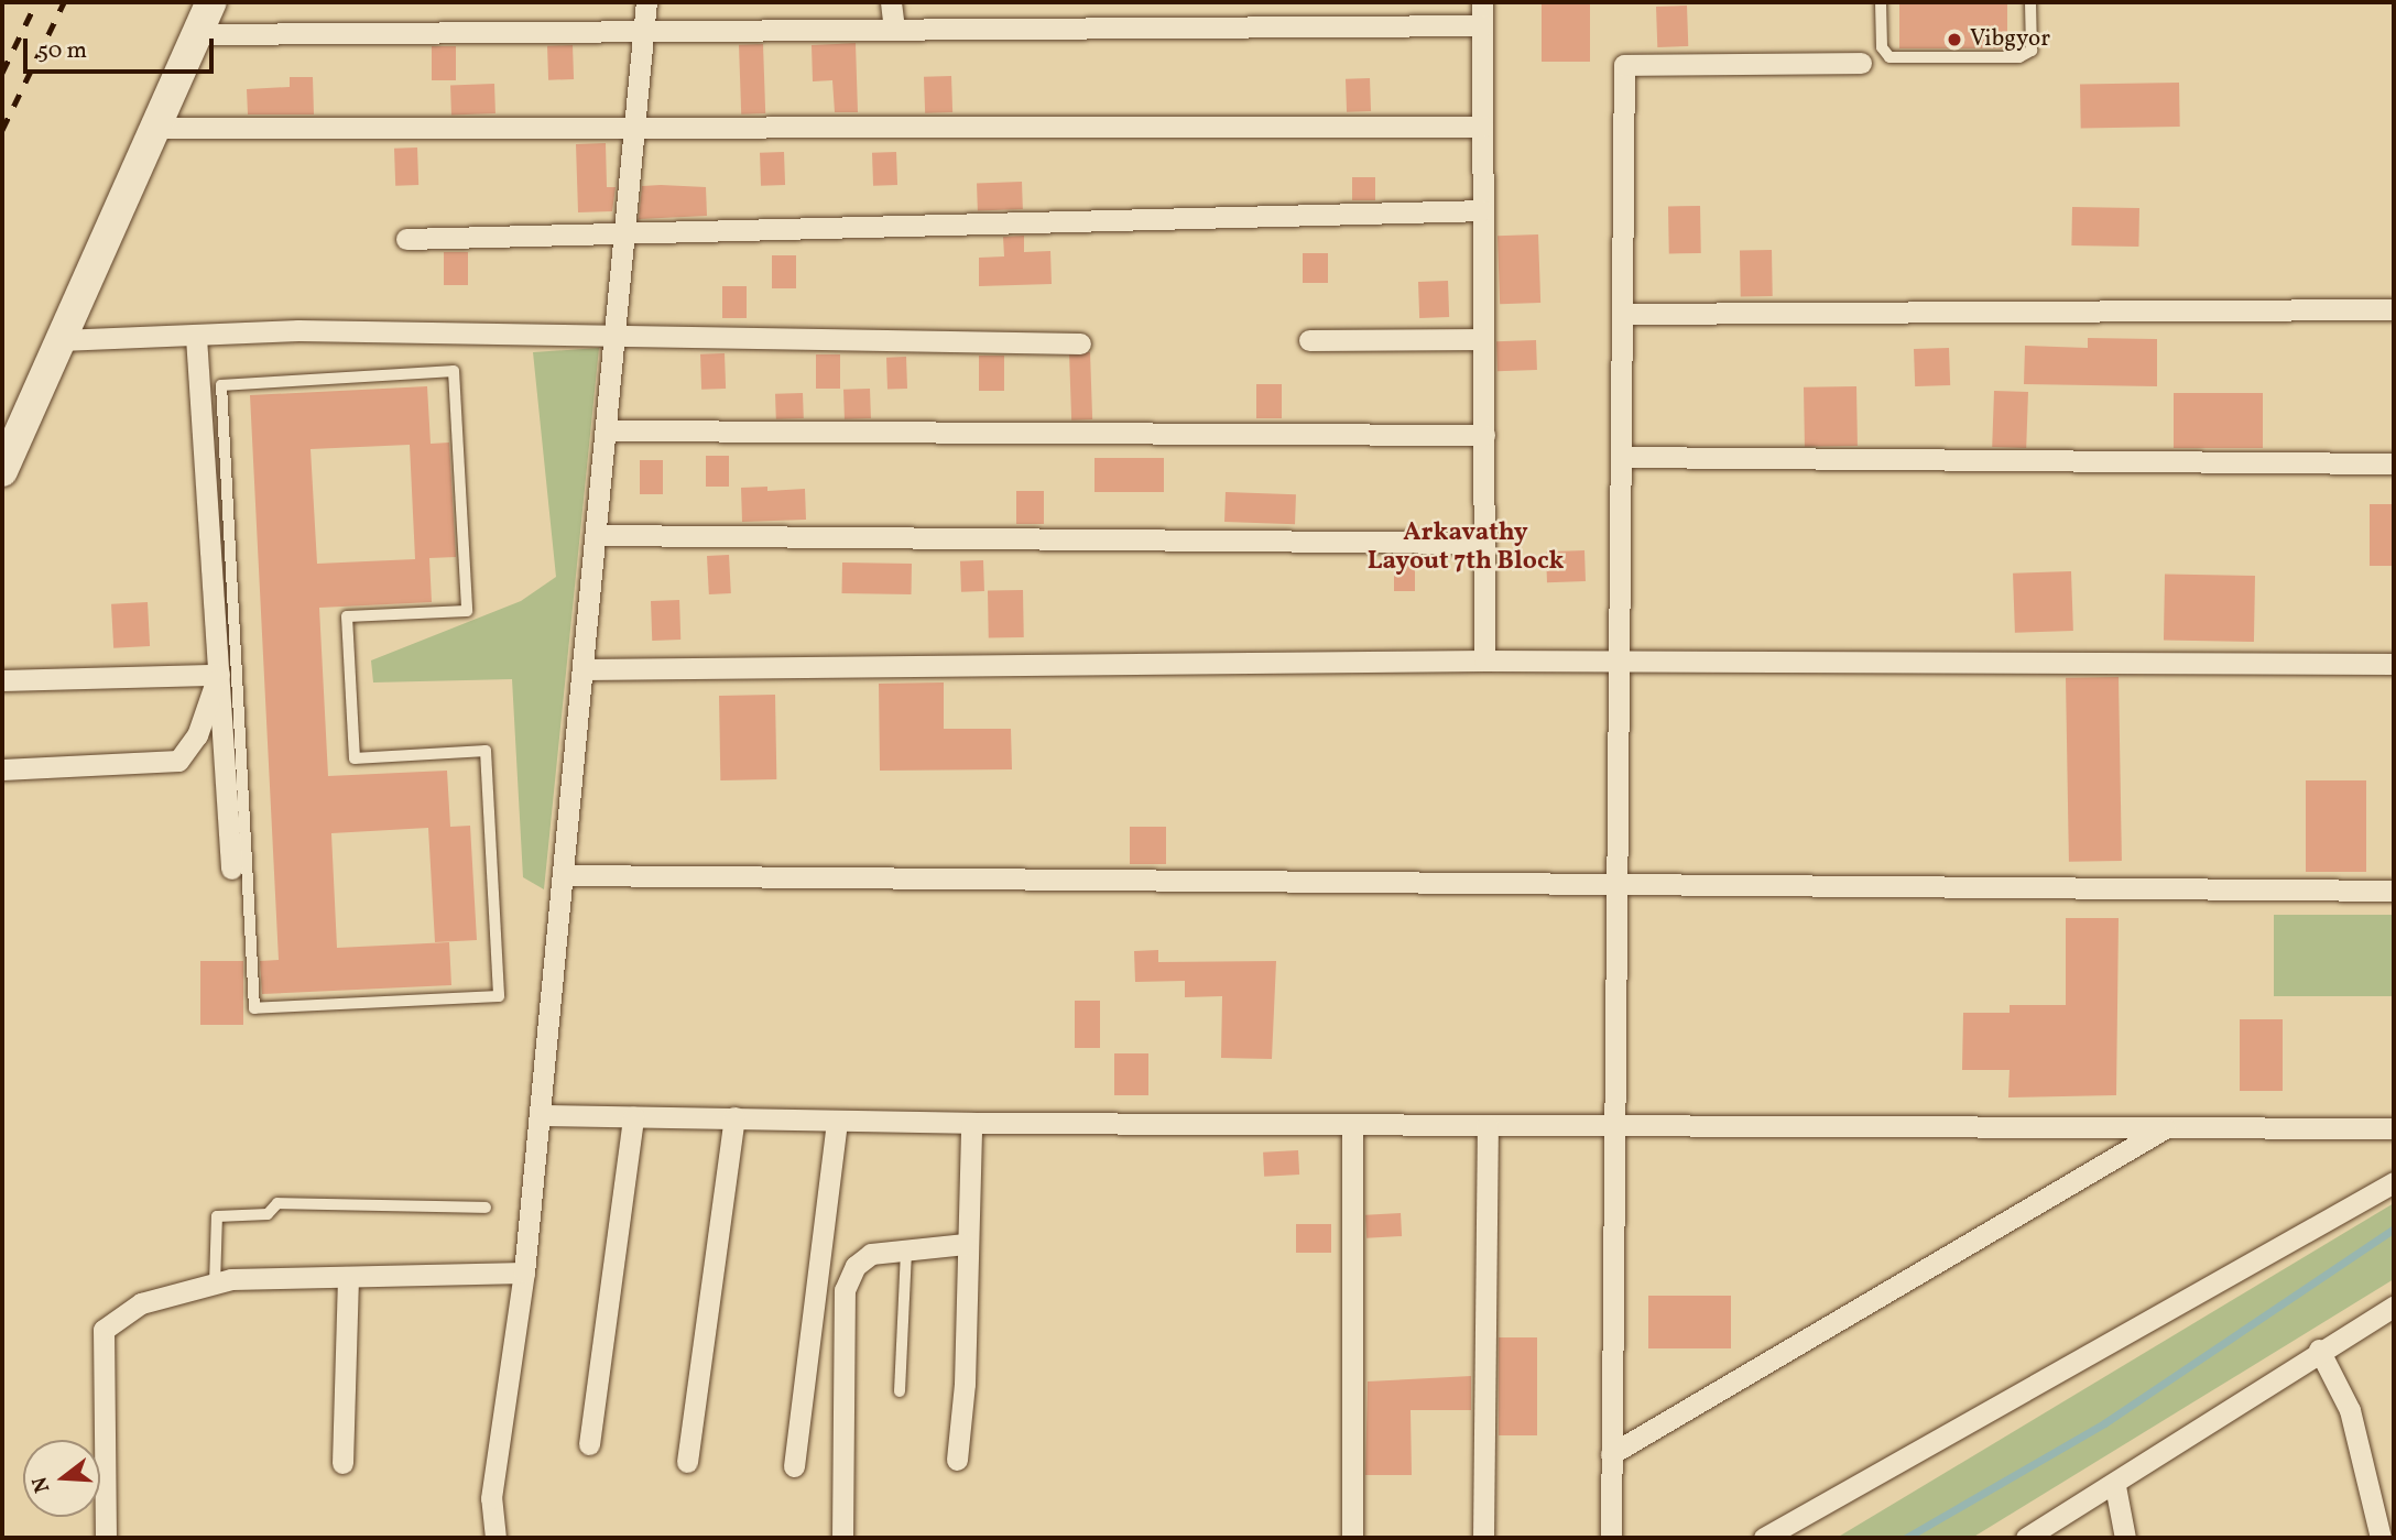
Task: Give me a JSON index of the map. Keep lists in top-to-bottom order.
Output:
{
  "districts": ["Arkavathy Layout 7th Block"],
  "places": ["Vibgyor"],
  "scale_bar": "50 m",
  "north": "left"
}
